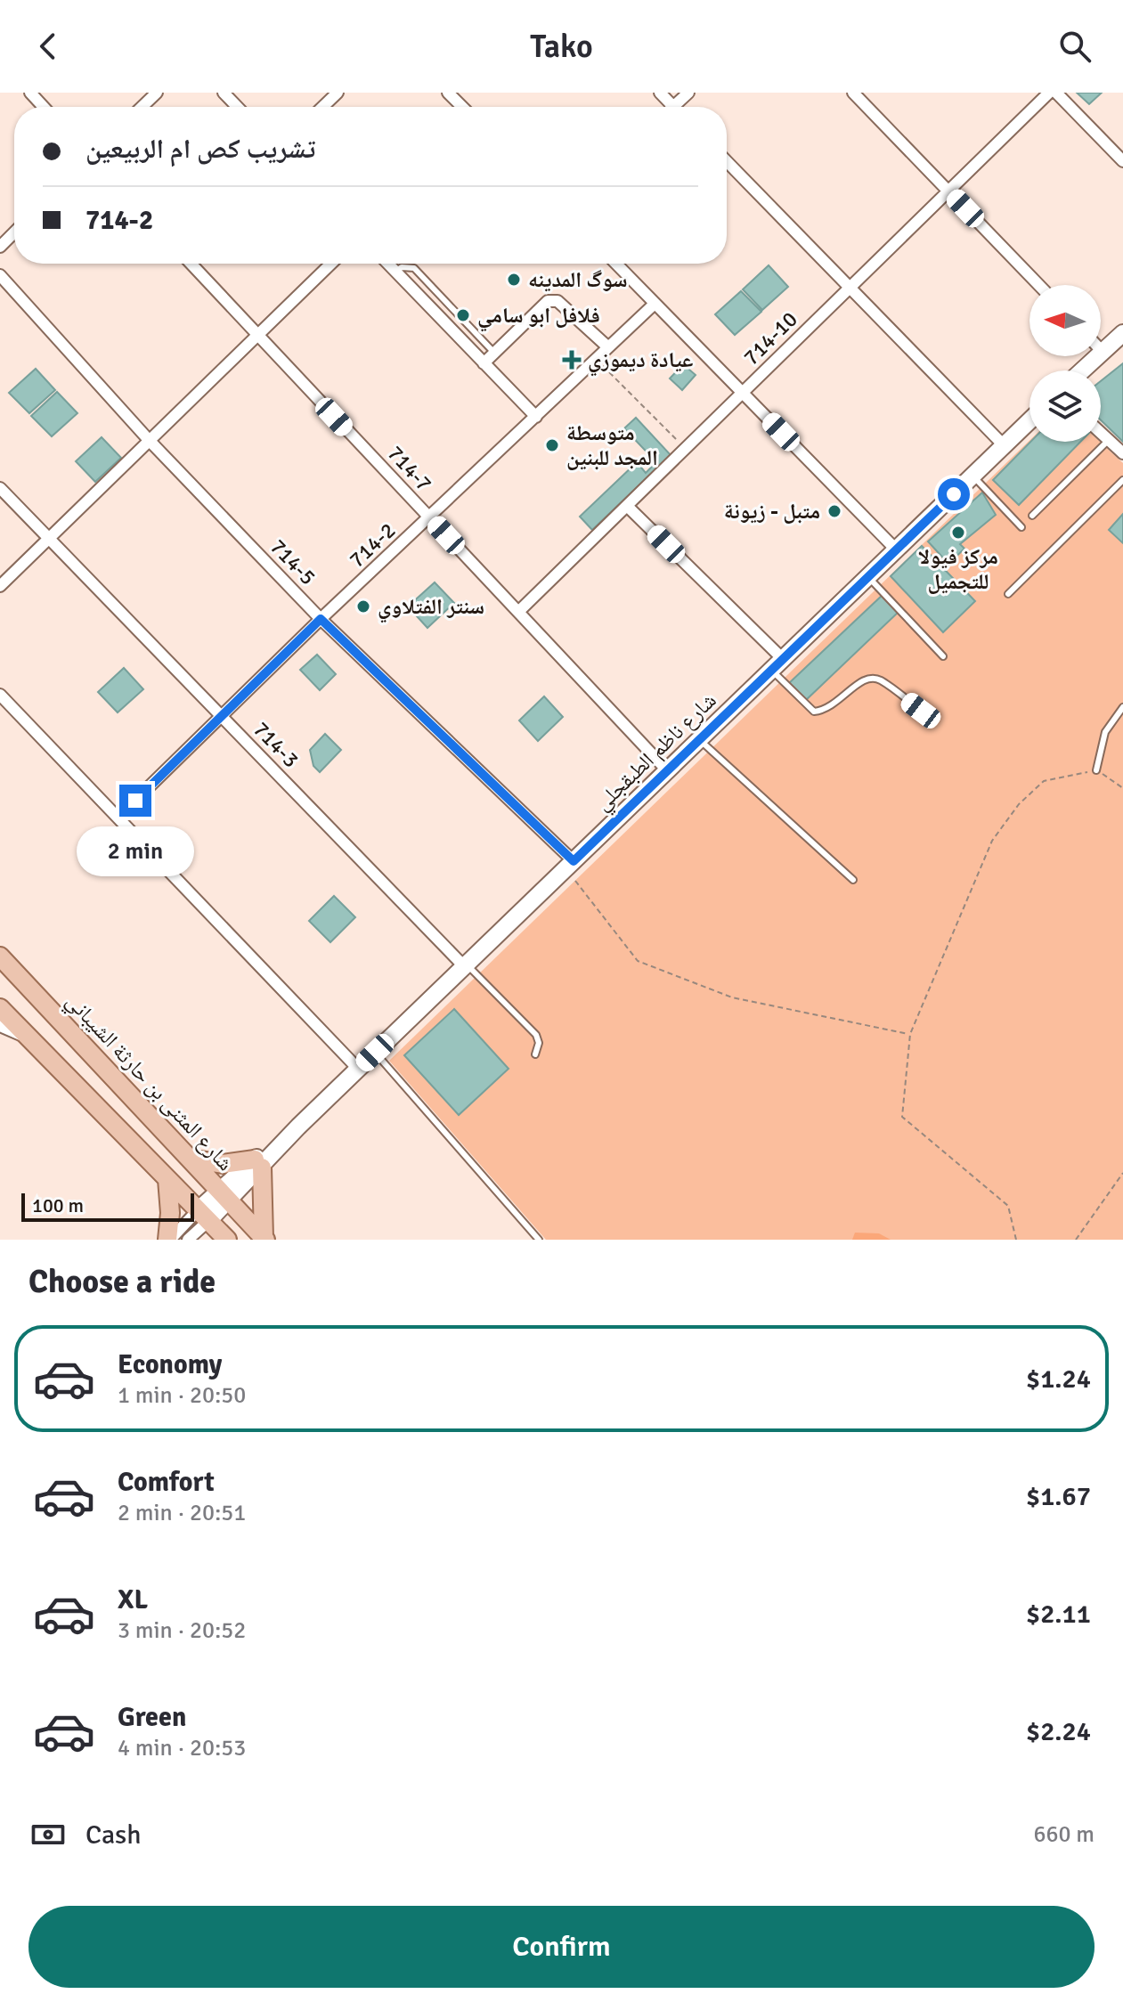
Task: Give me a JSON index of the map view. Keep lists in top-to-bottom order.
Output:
{
  "streets": {
    "main road": ["شارع ناظم الطبقجلي", "شارع المثنى بن حارثة الشيباني"],
    "street": [
      "714-10",
      "714-7",
      "714-2",
      "714-5",
      "714-3"
    ]
  },
  "crossings": [
    ["714-10", "714-7"],
    ["714-7", "714-2"],
    ["714-7", "شارع ناظم الطبقجلي"],
    ["714-2", "714-5"],
    ["714-2", "714-3"],
    ["714-5", "شارع ناظم الطبقجلي"],
    ["714-3", "شارع ناظم الطبقجلي"],
    ["شارع ناظم الطبقجلي", "شارع المثنى بن حارثة الشيباني"]
  ],
  "places": {
    "other": [
      "سوگ المدينه",
      "فلافل ابو سامي",
      "متوسطة المجد للبنين",
      "متبل - زيونة",
      "مركز فيولا للتجميل",
      "سنتر الفتلاوي"
    ],
    "health": ["عيادة ديموزي"]
  },
  "scale_bar": "100 m",
  "north": "left",
  "page": {
    "header": "Tako",
    "banner": ["تشريب كص ام الربيعين", "714-2"],
    "bubble": "2 min",
    "scale": "100 m",
    "heading": "Choose a ride",
    "list": [
      {
        "name": "Economy",
        "note": "1 min · 20:50",
        "value": "$1.24"
      },
      {
        "name": "Comfort",
        "note": "2 min · 20:51",
        "value": "$1.67"
      },
      {
        "name": "XL",
        "note": "3 min · 20:52",
        "value": "$2.11"
      },
      {
        "name": "Green",
        "note": "4 min · 20:53",
        "value": "$2.24"
      }
    ],
    "pay": ["Cash", "660 m"],
    "buttons": "Confirm"
  }
}
